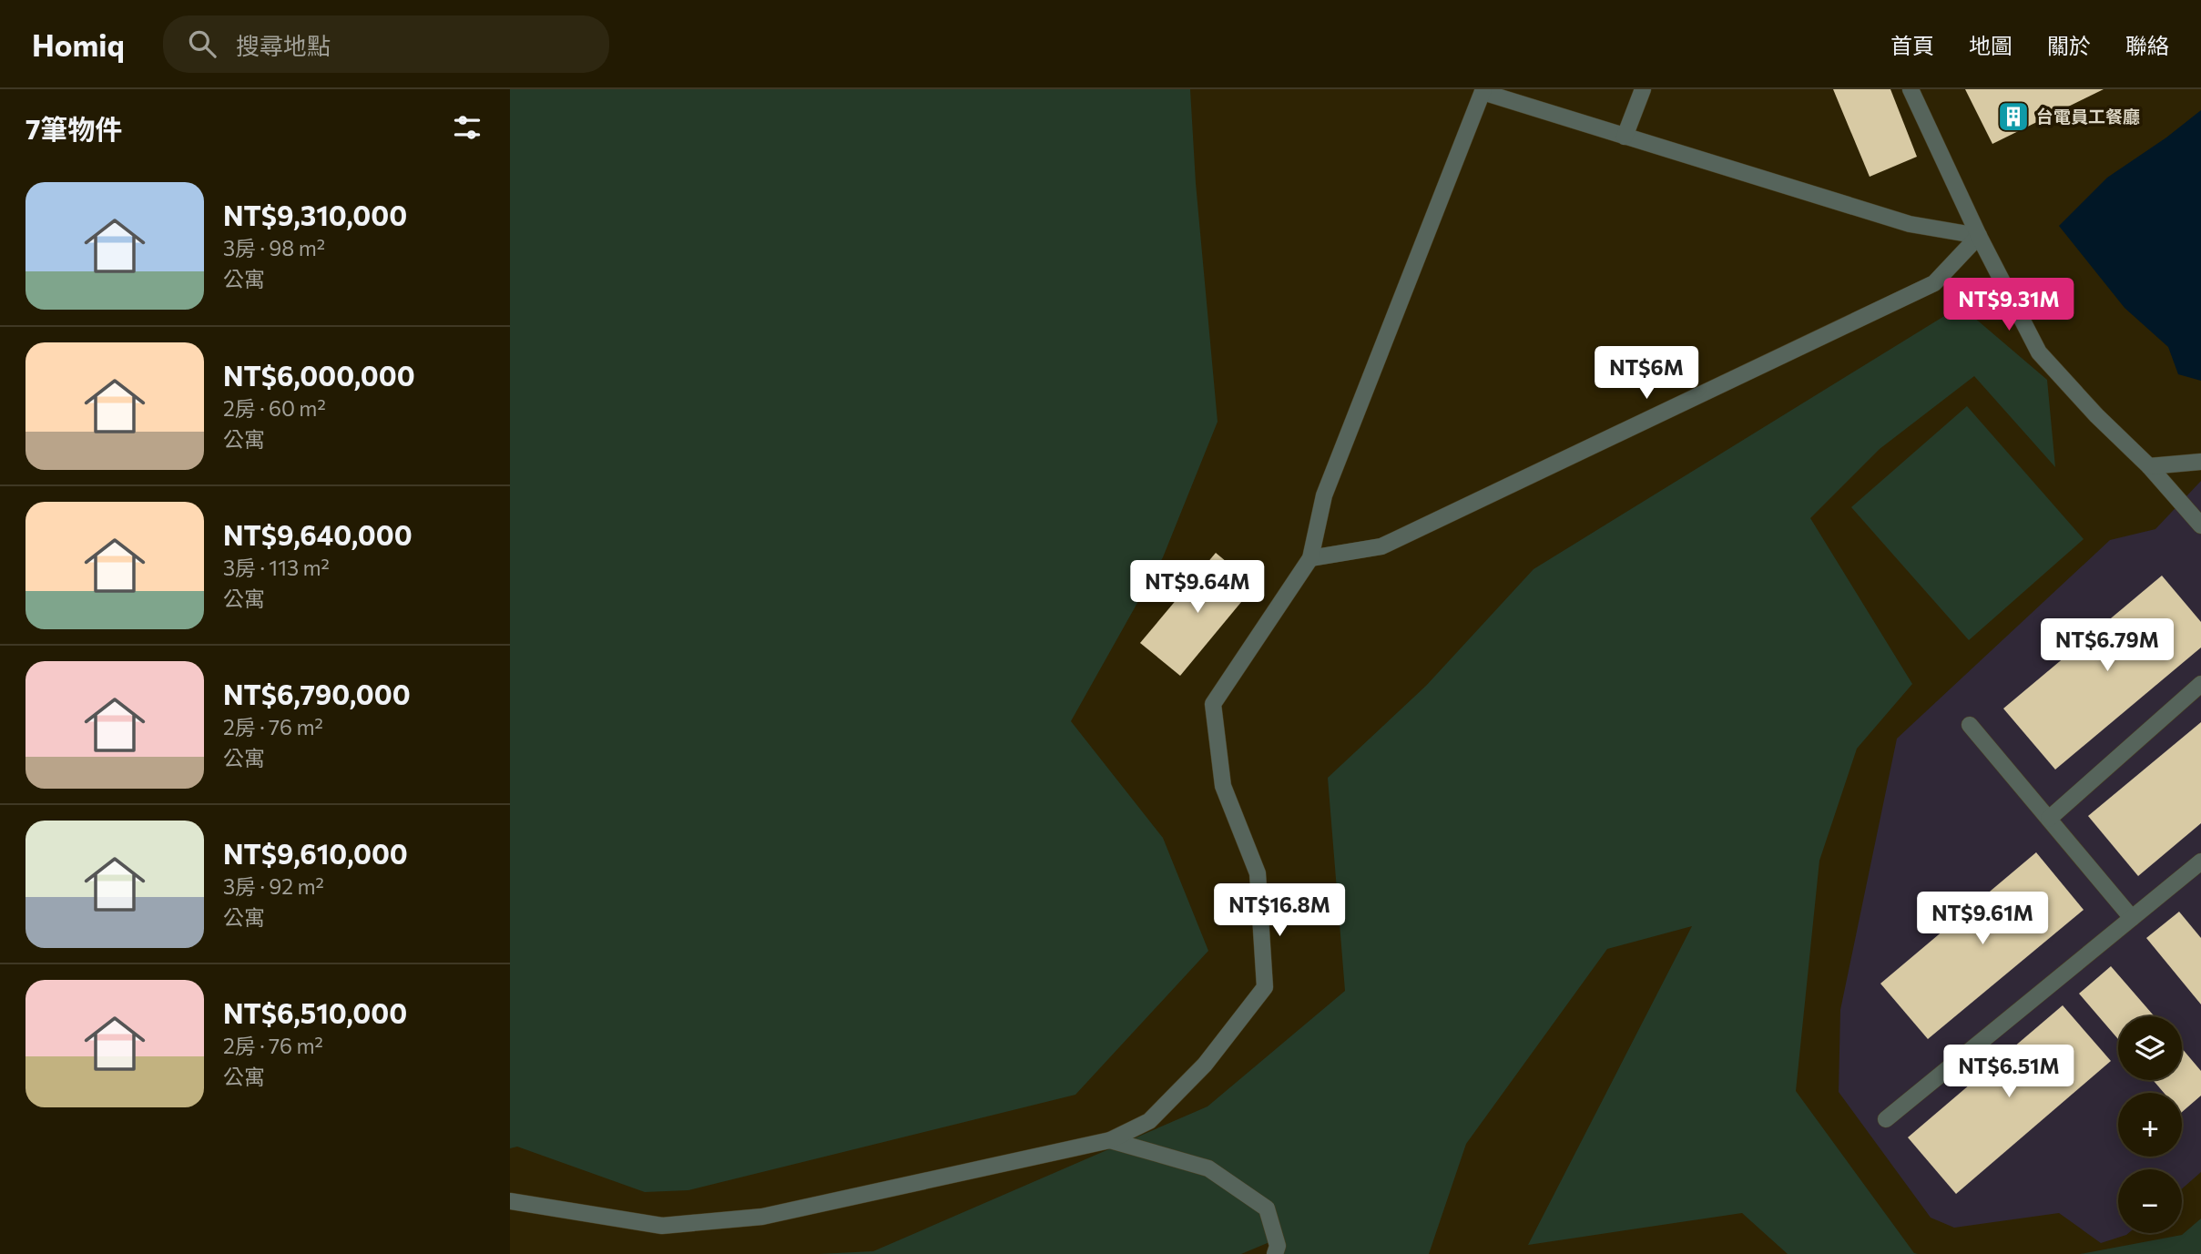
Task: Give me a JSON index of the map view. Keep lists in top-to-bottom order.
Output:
{
  "places": {
    "building": ["台電員工餐廳"]
  },
  "page": {
    "header": "Homiq",
    "search": "搜尋地點",
    "nav": [
      "首頁",
      "地圖",
      "關於",
      "聯絡"
    ],
    "heading": "7筆物件",
    "list": [
      {
        "name": "NT$9,310,000",
        "note": "3房 · 98 m² · 公寓"
      },
      {
        "name": "NT$6,000,000",
        "note": "2房 · 60 m² · 公寓"
      },
      {
        "name": "NT$9,640,000",
        "note": "3房 · 113 m² · 公寓"
      },
      {
        "name": "NT$6,790,000",
        "note": "2房 · 76 m² · 公寓"
      },
      {
        "name": "NT$9,610,000",
        "note": "3房 · 92 m² · 公寓"
      },
      {
        "name": "NT$6,510,000",
        "note": "2房 · 76 m² · 公寓"
      }
    ],
    "price": [
      "NT$9.31M",
      "NT$6M",
      "NT$9.64M",
      "NT$6.79M",
      "NT$16.8M",
      "NT$9.61M",
      "NT$6.51M"
    ],
    "map_buttons": ["+", "−"]
  }
}
